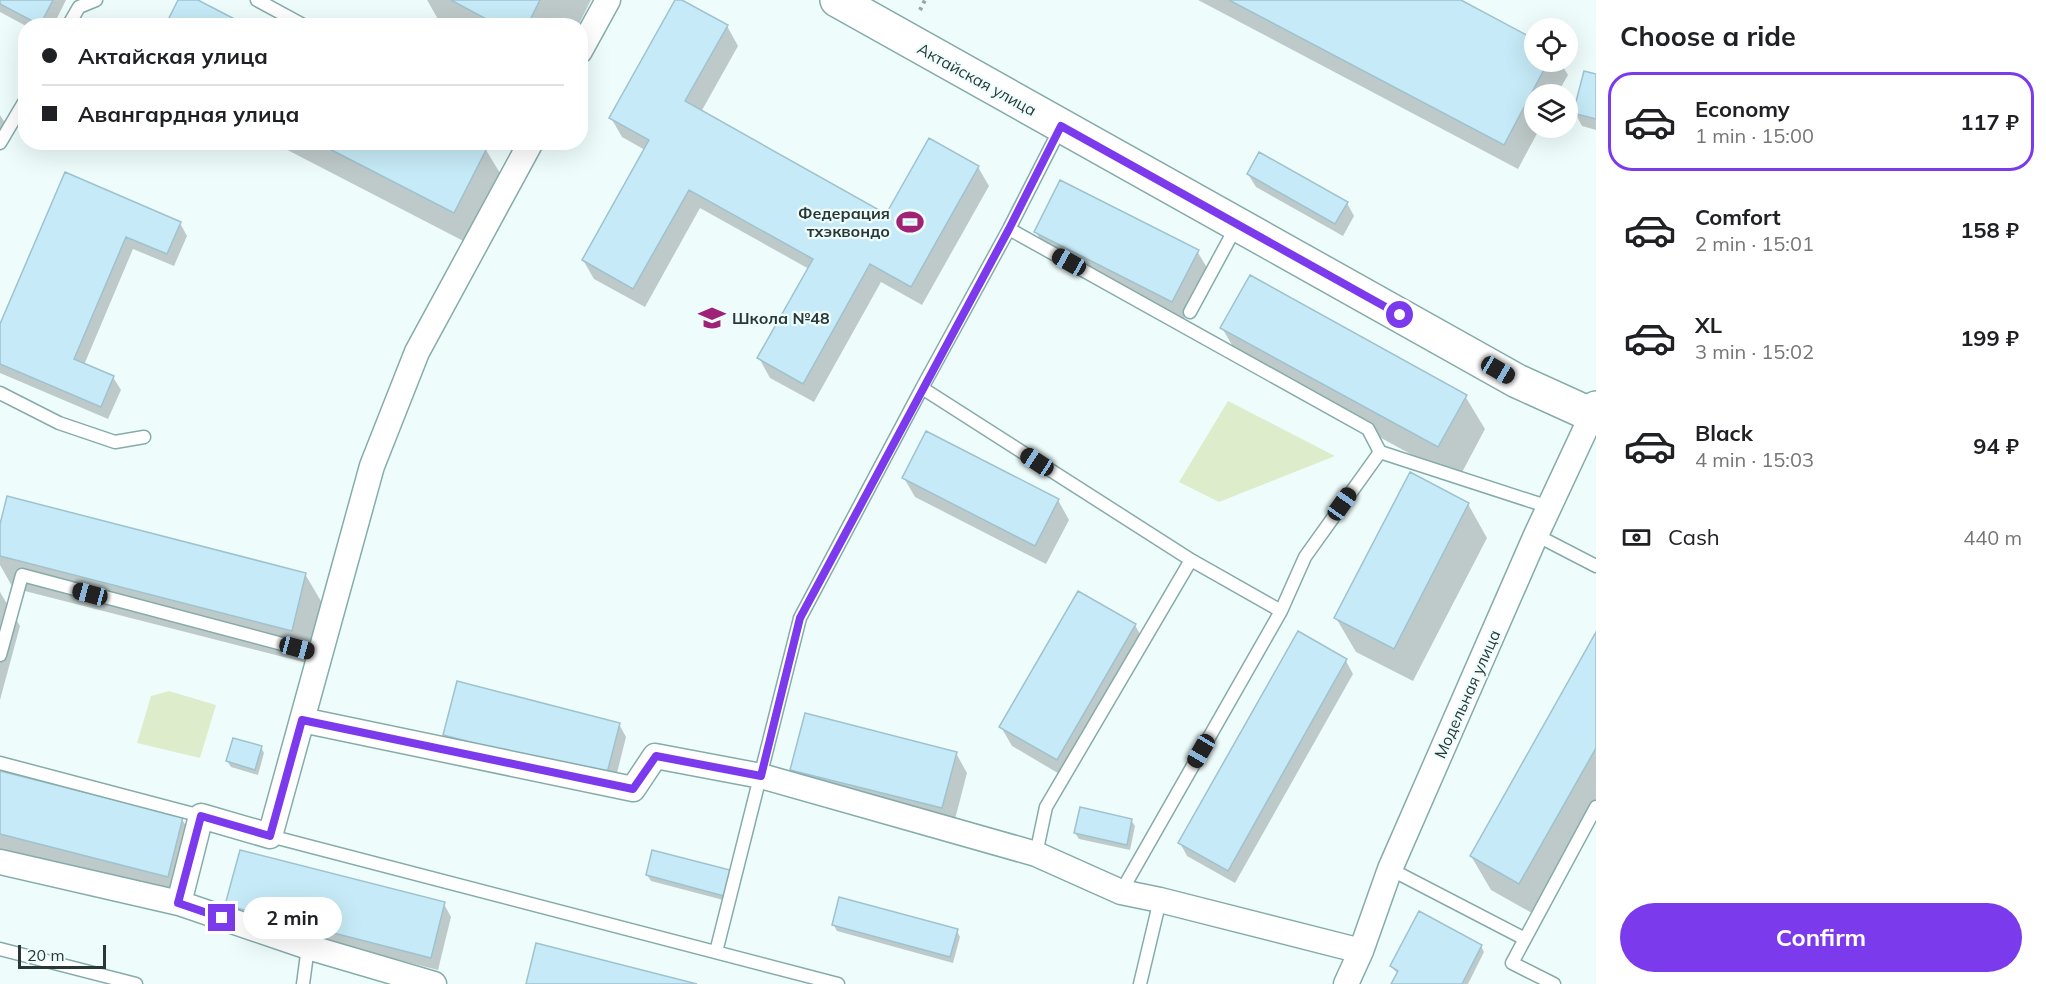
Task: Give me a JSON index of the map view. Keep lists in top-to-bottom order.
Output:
{
  "streets": {
    "street": ["Актайская улица", "Модельная улица"]
  },
  "crossings": [
    ["Актайская улица", "Модельная улица"]
  ],
  "places": {
    "sports": ["Федерация тхэквондо"],
    "school or university": ["Школа №48"]
  },
  "scale_bar": "20 m",
  "page": {
    "heading": "Choose a ride",
    "banner": ["Актайская улица", "Авангардная улица"],
    "list": [
      {
        "name": "Economy",
        "note": "1 min · 15:00",
        "value": "117 ₽"
      },
      {
        "name": "Comfort",
        "note": "2 min · 15:01",
        "value": "158 ₽"
      },
      {
        "name": "XL",
        "note": "3 min · 15:02",
        "value": "199 ₽"
      },
      {
        "name": "Black",
        "note": "4 min · 15:03",
        "value": "94 ₽"
      }
    ],
    "pay": ["Cash", "440 m"],
    "buttons": "Confirm",
    "bubble": "2 min",
    "scale": "20 m"
  }
}
